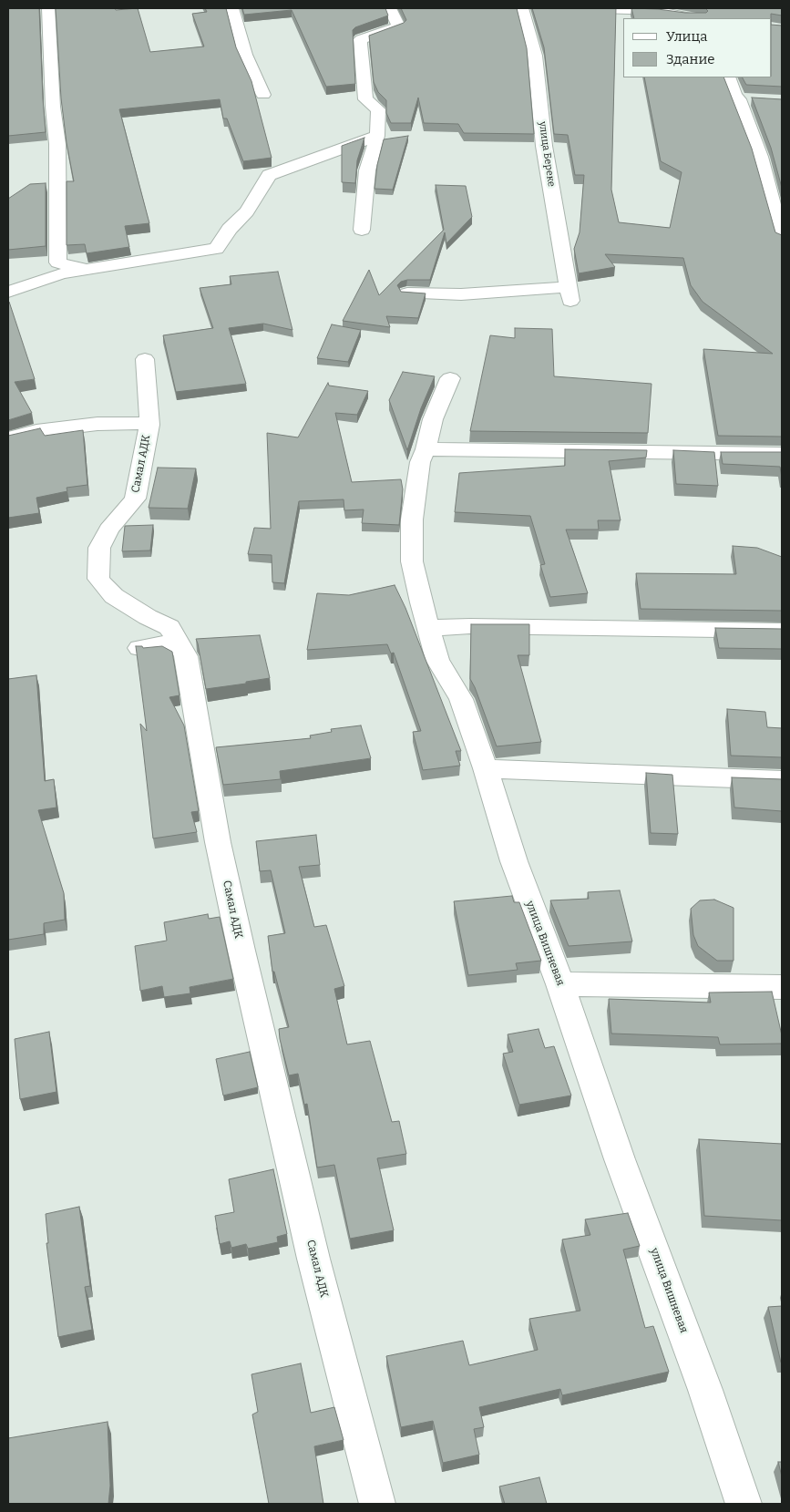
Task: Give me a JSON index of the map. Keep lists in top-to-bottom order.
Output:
{
  "streets": {
    "street": ["улица Береке", "Самал АДК", "улица Вишневая"]
  },
  "legend": ["Улица", "Здание"]
}
